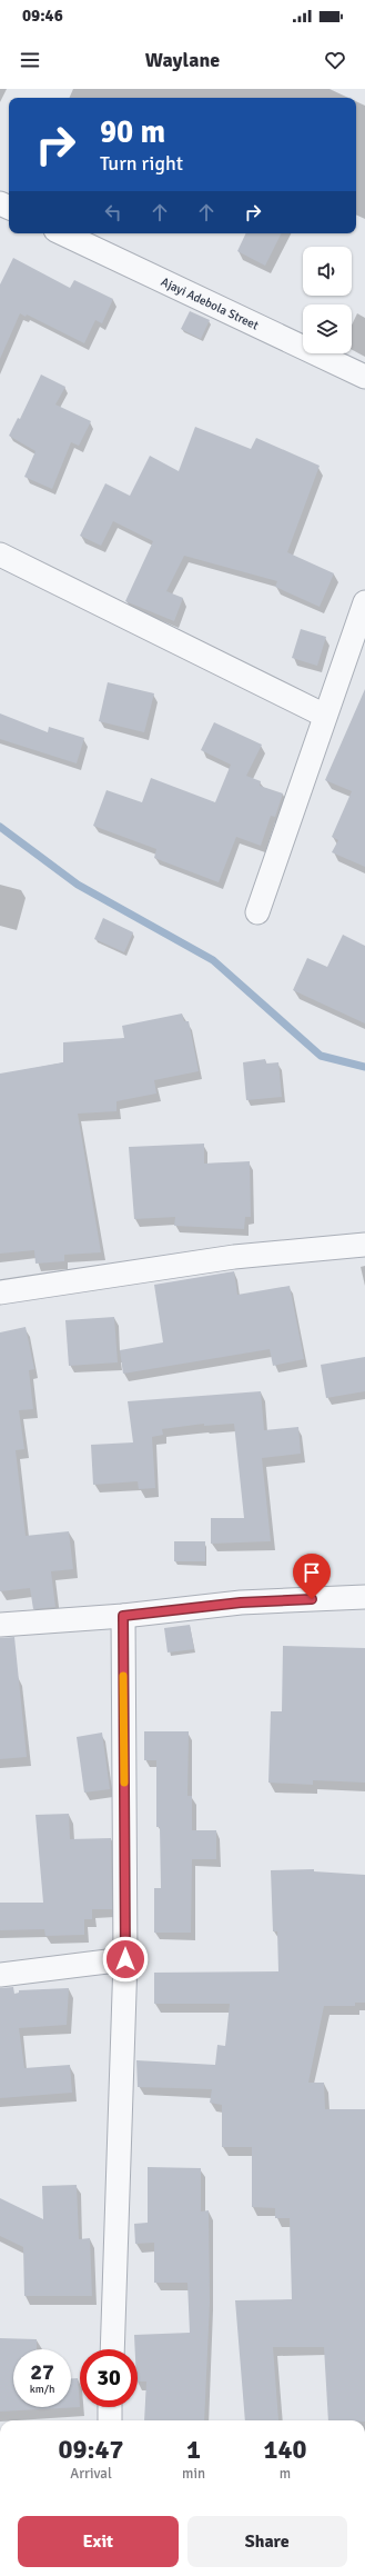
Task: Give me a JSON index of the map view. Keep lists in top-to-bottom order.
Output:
{
  "streets": {
    "street": ["Ajayi Adebola Street"]
  },
  "page": {
    "status": "09:46",
    "header": "Waylane",
    "turn": ["90 m", "Turn right"],
    "speed": "27 km/h",
    "limit": "30",
    "eta": [
      "09:47",
      "Arrival",
      "1",
      "min",
      "140",
      "m"
    ],
    "buttons": ["Exit", "Share"]
  }
}
